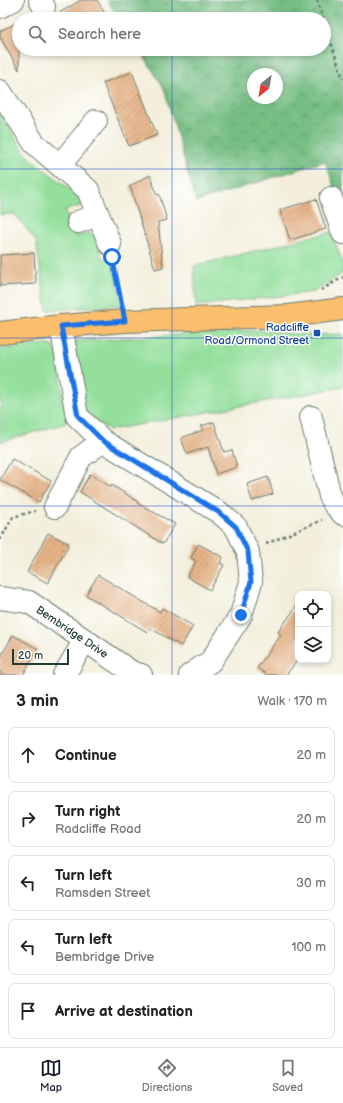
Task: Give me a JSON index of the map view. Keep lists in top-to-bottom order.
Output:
{
  "streets": {
    "street": ["Bembridge Drive"]
  },
  "places": {
    "transit": ["Radcliffe Road/Ormond Street"]
  },
  "scale_bar": "20 m",
  "north": "bottom left",
  "page": {
    "search": "Search here",
    "scale": "20 m",
    "heading": ["3 min", "Walk · 170 m"],
    "list": [
      ["Continue", "20 m"],
      ["Turn right", "Radcliffe Road", "20 m"],
      ["Turn left", "Ramsden Street", "30 m"],
      ["Turn left", "Bembridge Drive", "100 m"],
      "Arrive at destination"
    ],
    "nav": ["Map", "Directions", "Saved"]
  }
}
